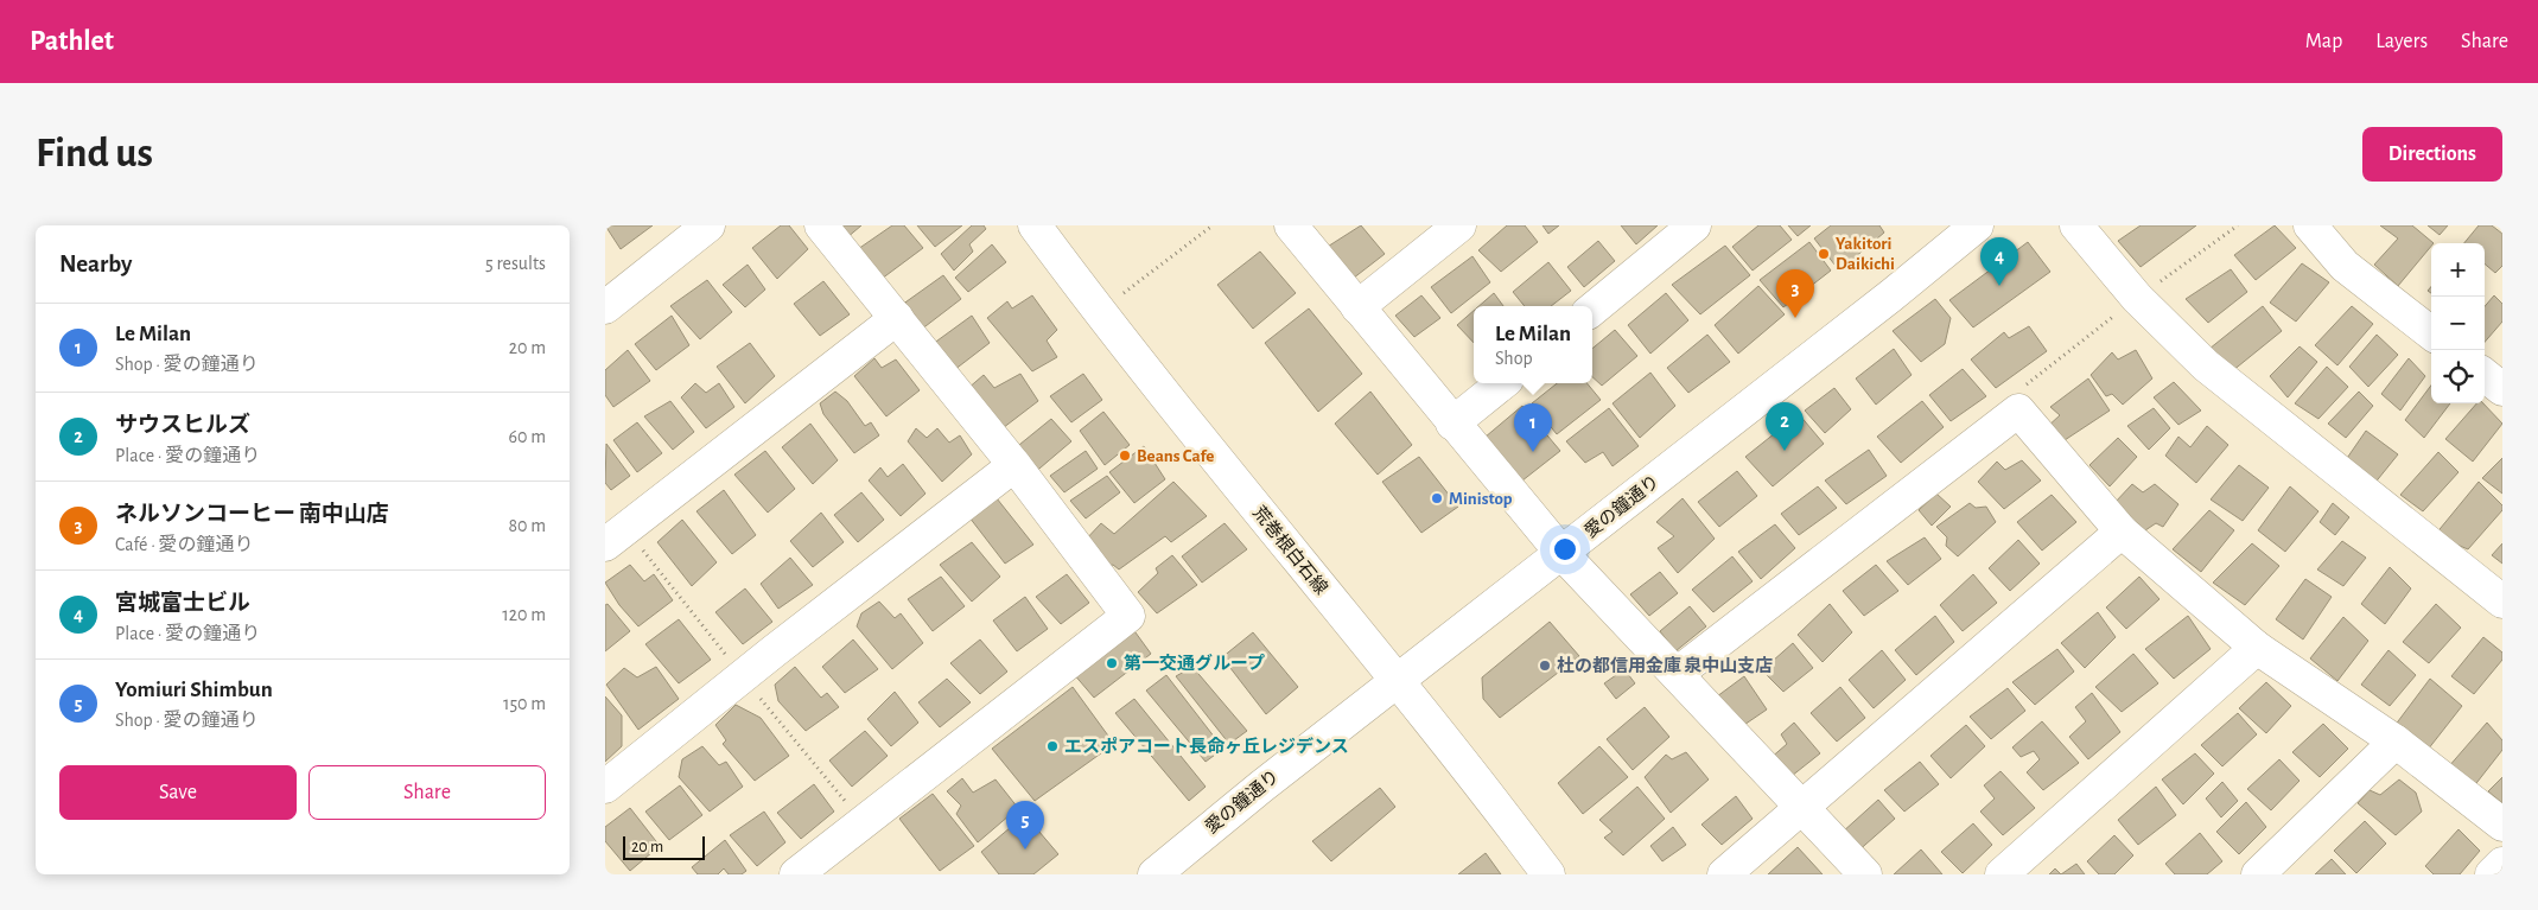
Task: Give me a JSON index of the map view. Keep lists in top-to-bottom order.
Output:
{
  "streets": {
    "street": ["愛の鐘通り", "荒巻根白石線"]
  },
  "crossings": [
    ["愛の鐘通り", "荒巻根白石線"]
  ],
  "places": [
    "Yakitori Daikichi",
    "Beans Cafe",
    "Ministop",
    "第一交通グループ",
    "杜の都信用金庫 泉中山支店",
    "エスポアコート長命ヶ丘レジデンス"
  ],
  "scale_bar": "20 m",
  "page": {
    "header": "Pathlet",
    "nav": ["Map", "Layers", "Share"],
    "buttons": [
      "Directions",
      ["Save", "Share"]
    ],
    "title": "Find us",
    "heading": ["Nearby", "5 results"],
    "pins": [
      "4",
      "3",
      "2",
      "1",
      "5"
    ],
    "map_buttons": ["+", "−"],
    "list": [
      {
        "mark": "1",
        "name": "Le Milan",
        "note": "Shop · 愛の鐘通り",
        "value": "20 m"
      },
      {
        "mark": "2",
        "name": "サウスヒルズ",
        "note": "Place · 愛の鐘通り",
        "value": "60 m"
      },
      {
        "mark": "3",
        "name": "ネルソンコーヒー 南中山店",
        "note": "Café · 愛の鐘通り",
        "value": "80 m"
      },
      {
        "mark": "4",
        "name": "宮城富士ビル",
        "note": "Place · 愛の鐘通り",
        "value": "120 m"
      },
      {
        "mark": "5",
        "name": "Yomiuri Shimbun",
        "note": "Shop · 愛の鐘通り",
        "value": "150 m"
      }
    ],
    "popup": ["Le Milan", "Shop"],
    "scale": "20 m"
  }
}
